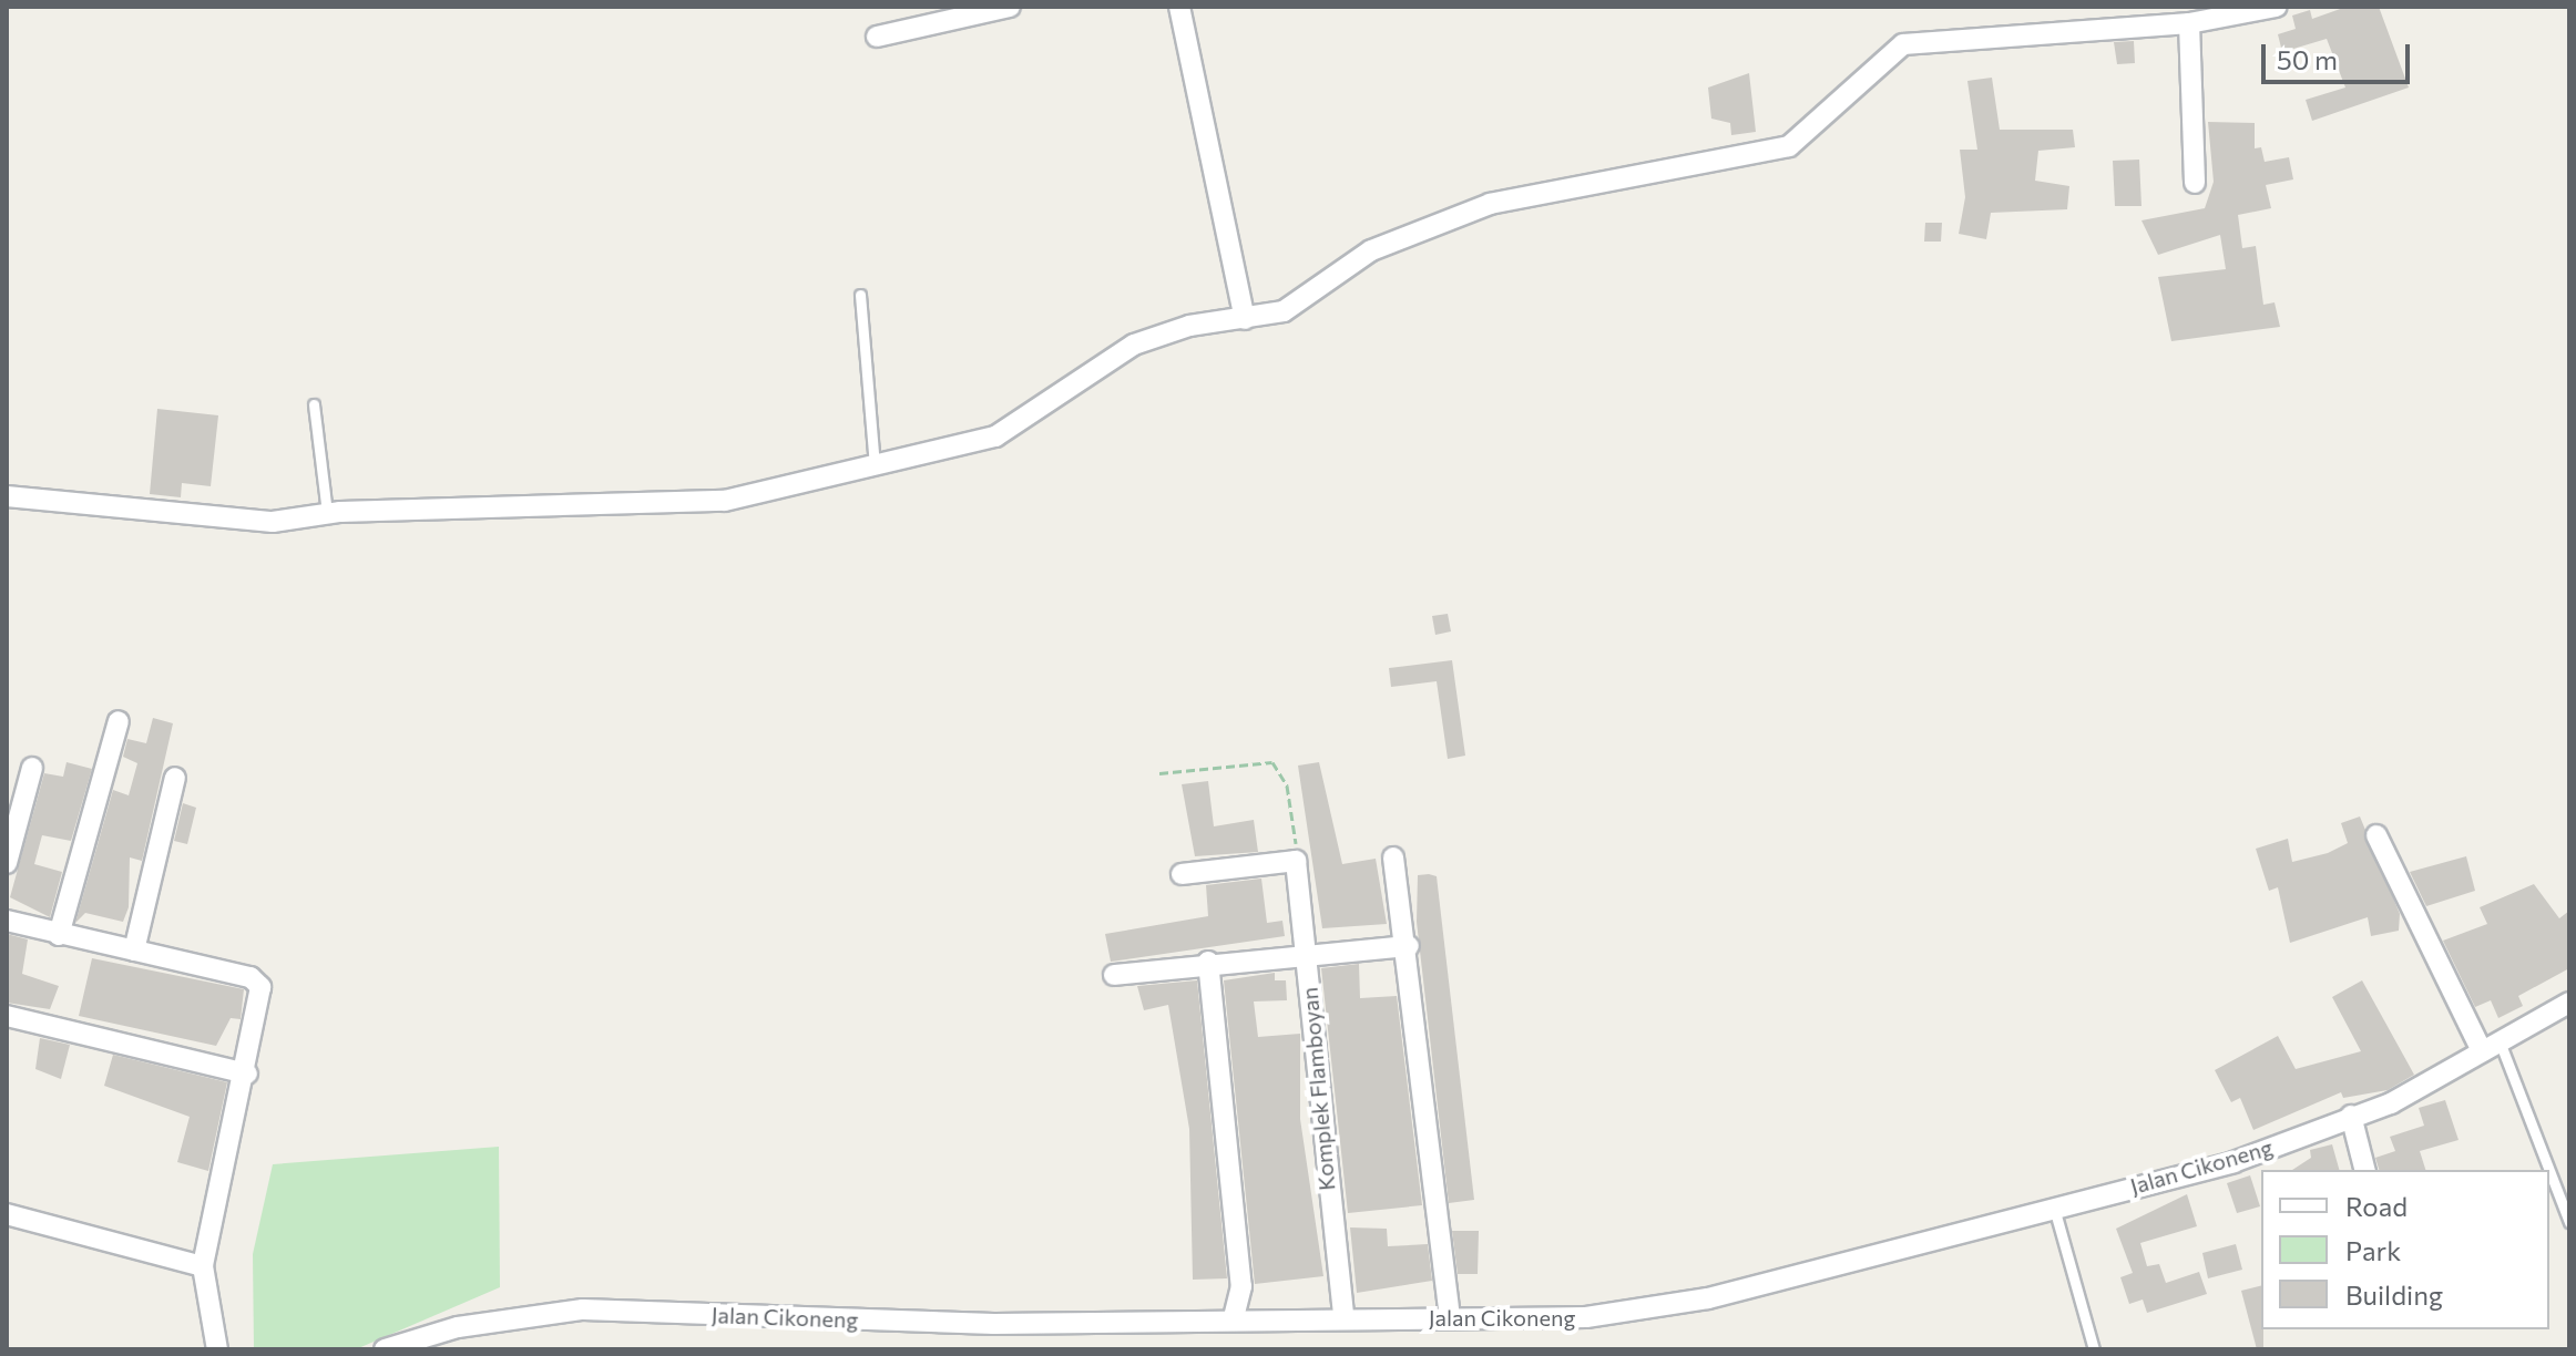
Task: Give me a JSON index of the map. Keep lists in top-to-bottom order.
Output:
{
  "streets": {
    "street": ["Komplek Flamboyan", "Jalan Cikoneng"]
  },
  "crossings": [
    ["Komplek Flamboyan", "Jalan Cikoneng"]
  ],
  "legend": ["Road", "Park", "Building"],
  "scale_bar": "50 m"
}
